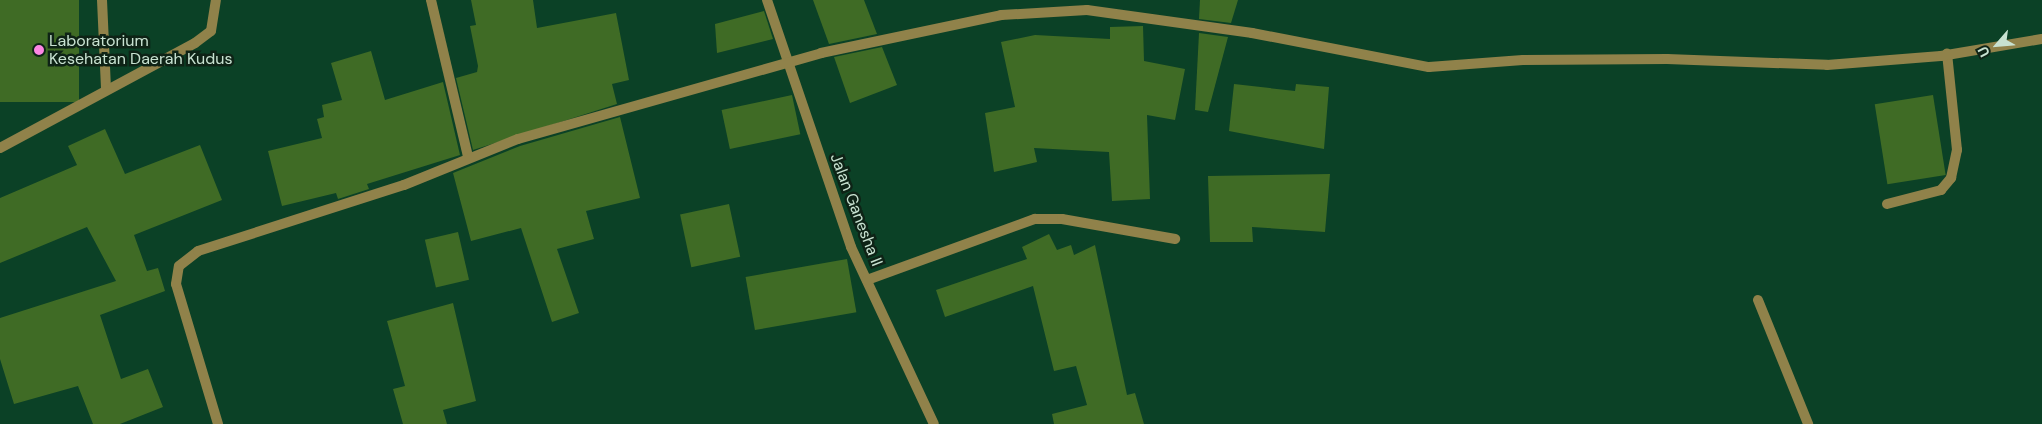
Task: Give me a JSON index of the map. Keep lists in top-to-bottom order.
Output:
{
  "streets": {
    "street": ["Jalan Ganesha II"]
  },
  "places": ["Laboratorium Kesehatan Daerah Kudus"],
  "north": "bottom left"
}
